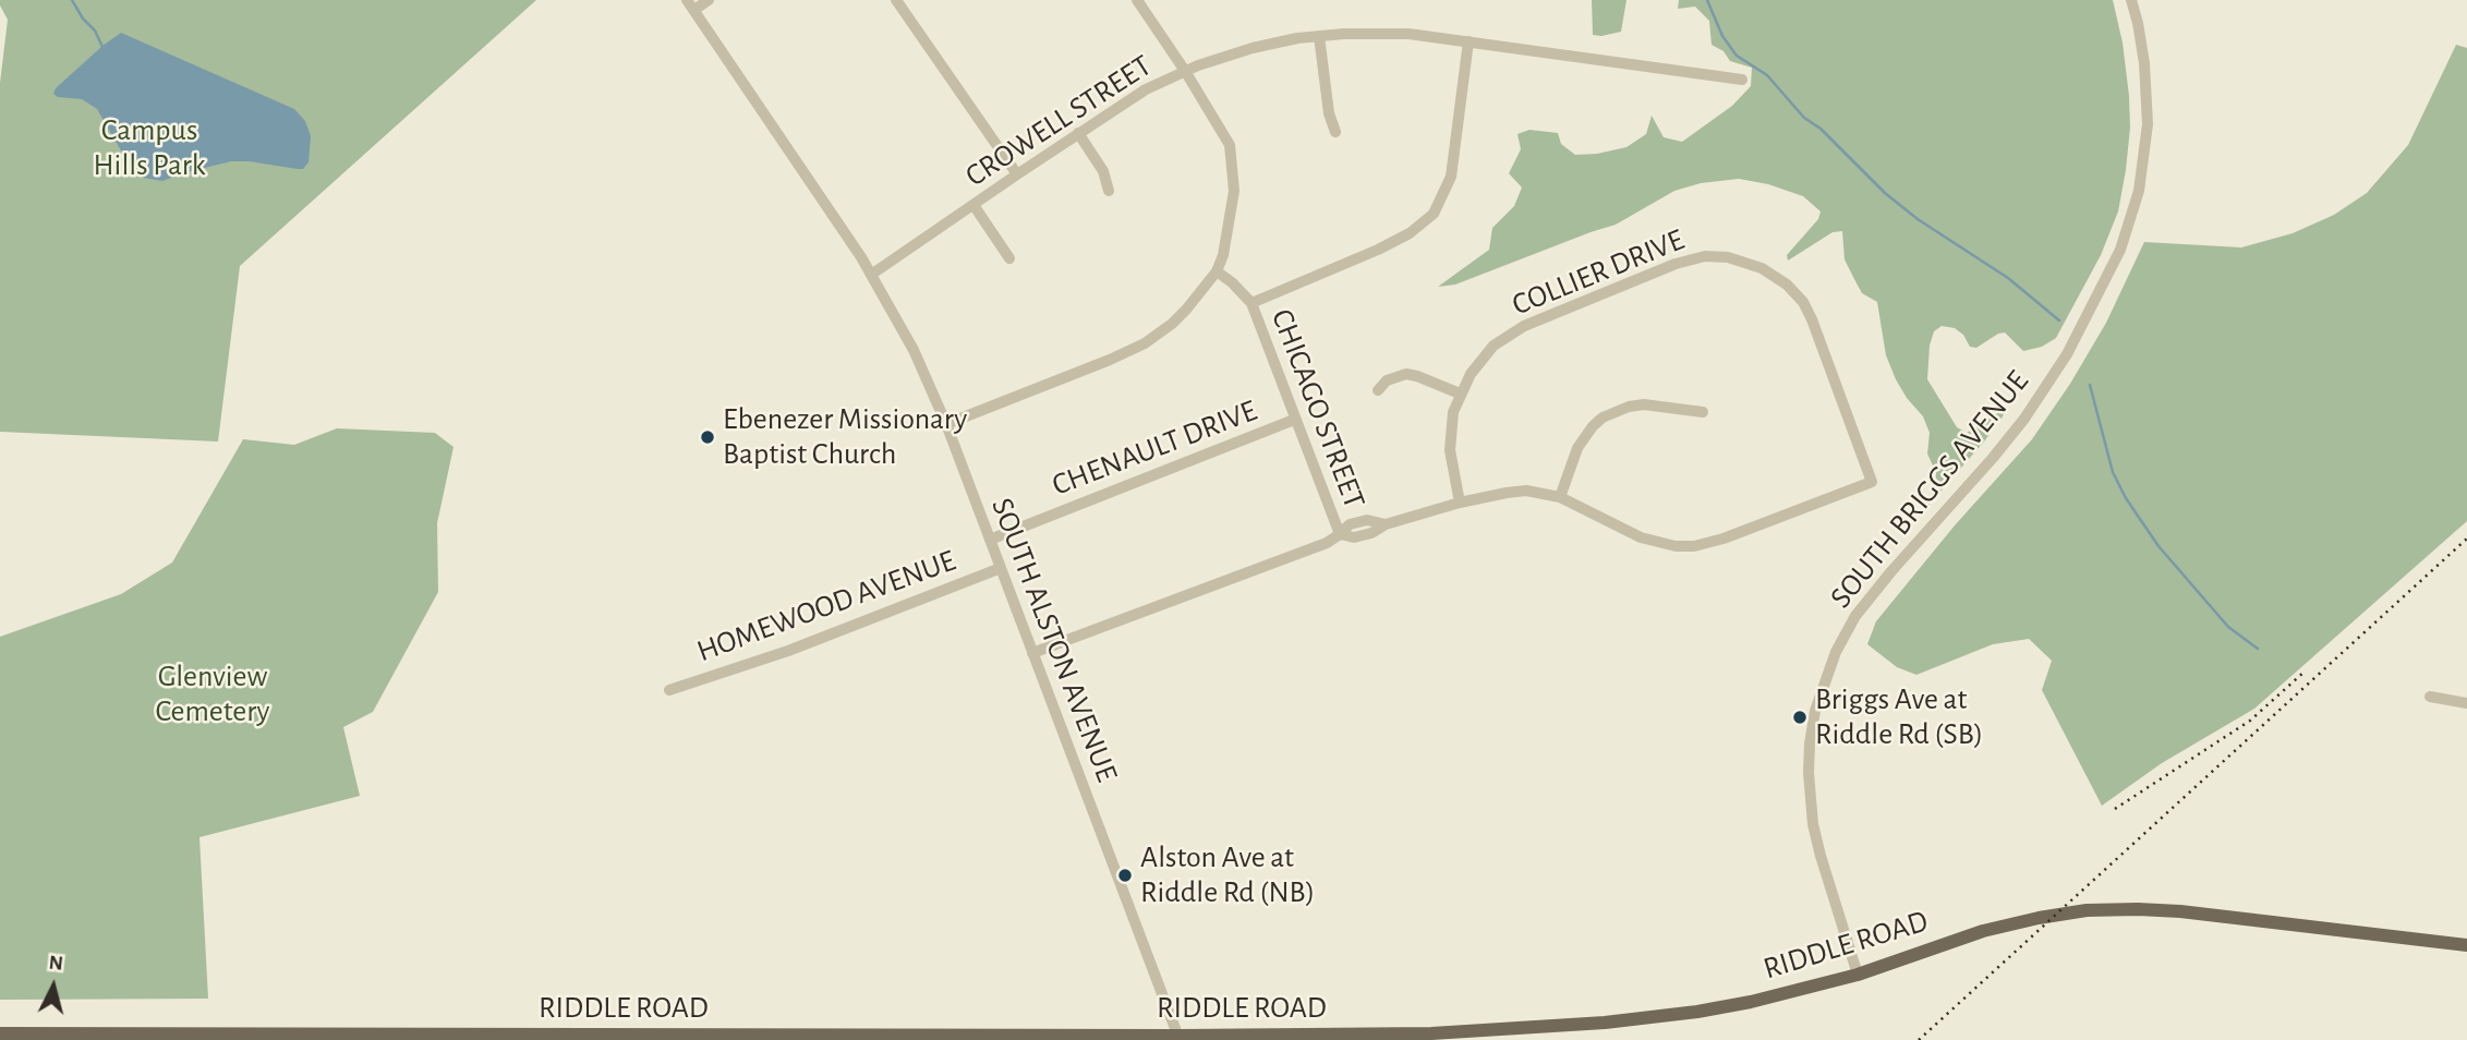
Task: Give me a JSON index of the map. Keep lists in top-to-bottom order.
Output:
{
  "streets": {
    "main road": ["RIDDLE ROAD"],
    "street": [
      "CROWELL STREET",
      "COLLIER DRIVE",
      "CHICAGO STREET",
      "CHENAULT DRIVE",
      "SOUTH BRIGGS AVENUE",
      "HOMEWOOD AVENUE",
      "SOUTH ALSTON AVENUE"
    ]
  },
  "crossings": [
    ["CROWELL STREET", "SOUTH ALSTON AVENUE"],
    ["COLLIER DRIVE", "CHICAGO STREET"],
    ["COLLIER DRIVE", "SOUTH ALSTON AVENUE"],
    ["CHICAGO STREET", "CHENAULT DRIVE"],
    ["CHENAULT DRIVE", "SOUTH ALSTON AVENUE"],
    ["SOUTH BRIGGS AVENUE", "RIDDLE ROAD"],
    ["HOMEWOOD AVENUE", "SOUTH ALSTON AVENUE"],
    ["SOUTH ALSTON AVENUE", "RIDDLE ROAD"]
  ],
  "parks": ["Campus Hills Park", "Glenview Cemetery"],
  "places": ["Ebenezer Missionary Baptist Church", "Briggs Ave at Riddle Rd (SB)", "Alston Ave at Riddle Rd (NB)"],
  "north": "top"
}
